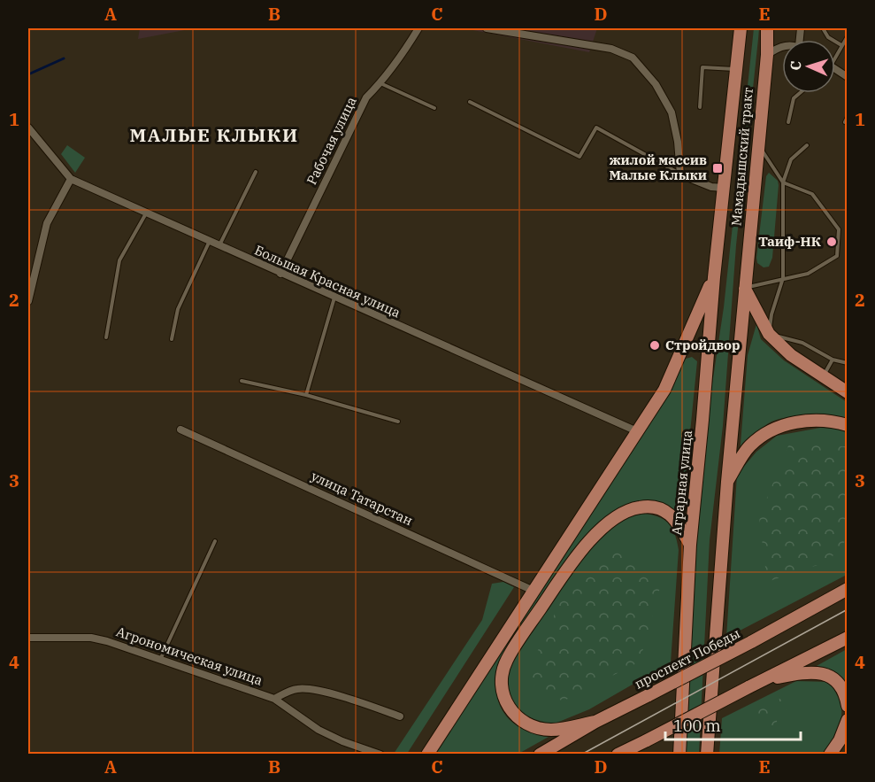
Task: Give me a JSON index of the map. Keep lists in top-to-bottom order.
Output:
{
  "streets": {
    "main road": ["Мамадышский тракт", "Аграрная улица", "проспект Победы"],
    "street": [
      "Рабочая улица",
      "Большая Красная улица",
      "улица Татарстан",
      "Агрономическая улица"
    ]
  },
  "crossings": [
    ["Рабочая улица", "Большая Красная улица"],
    ["Мамадышский тракт", "Аграрная улица"]
  ],
  "districts": ["МАЛЫЕ КЛЫКИ"],
  "places": {
    "transit": ["жилой массив Малые Клыки"],
    "other": ["Таиф-НК", "Стройдвор"]
  },
  "scale_bar": "100 m",
  "north": "left",
  "grid": {
    "columns": [
      "A",
      "B",
      "C",
      "D",
      "E"
    ],
    "rows": [
      "1",
      "2",
      "3",
      "4"
    ]
  }
}
